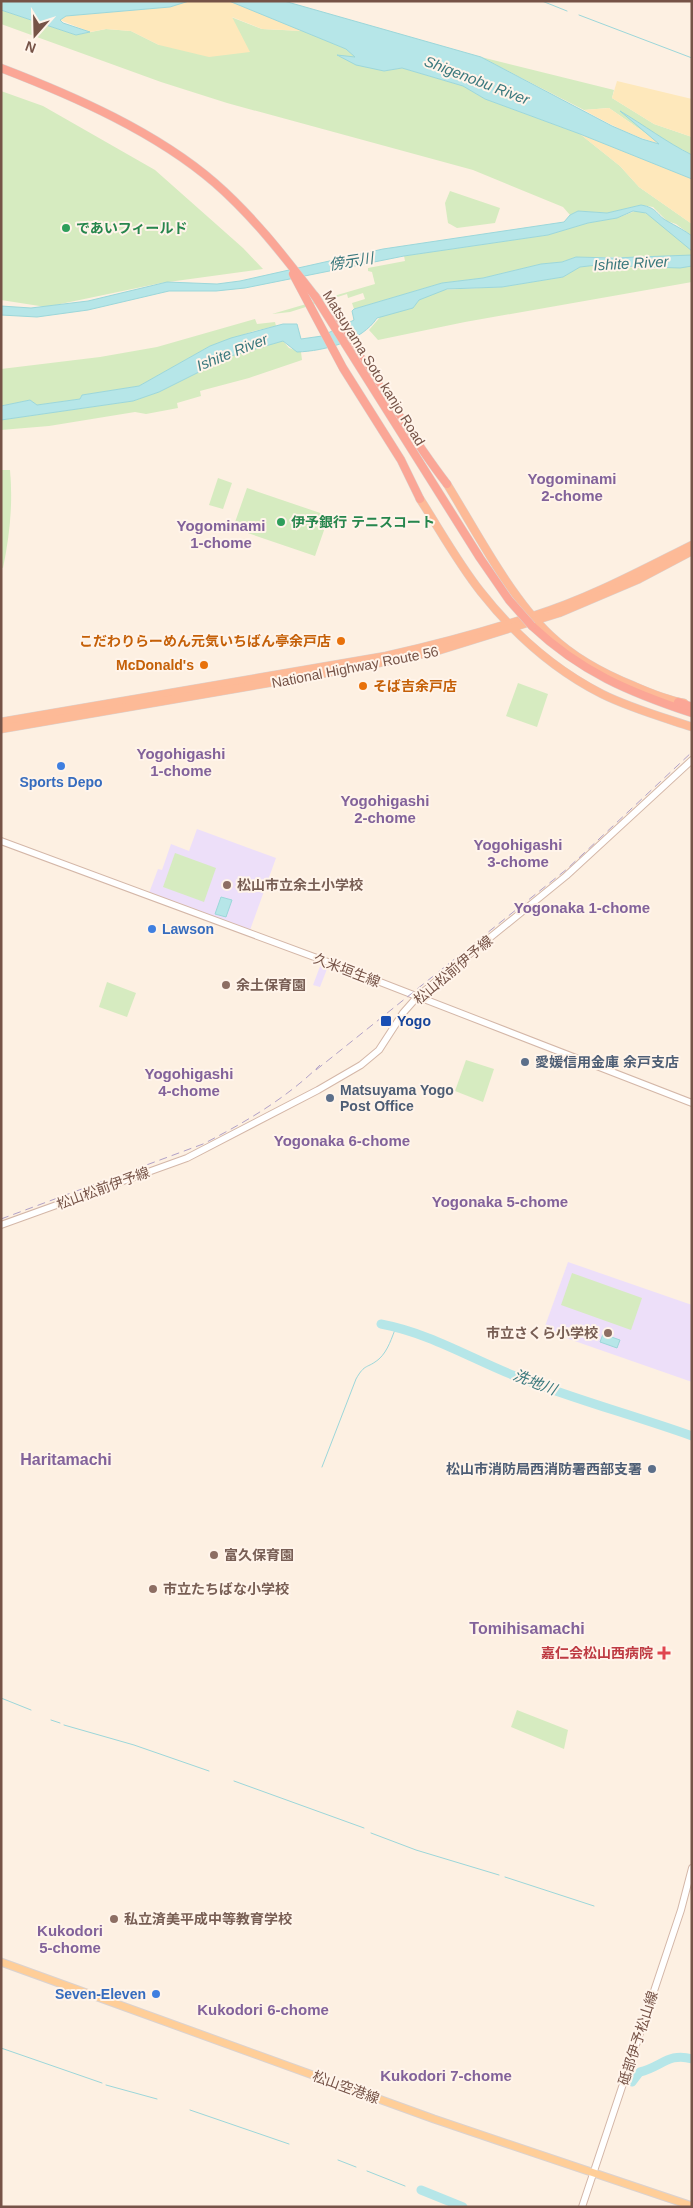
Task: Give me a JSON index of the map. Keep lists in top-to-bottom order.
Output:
{
  "streets": {
    "highway": ["Matsuyama Soto kanjo Road", "National Highway Route 56"],
    "main road": [
      "久米垣生線",
      "松山松前伊予線",
      "砥部伊予松山線",
      "松山空港線"
    ]
  },
  "crossings": [
    ["Matsuyama Soto kanjo Road", "National Highway Route 56"],
    ["久米垣生線", "松山松前伊予線"],
    ["砥部伊予松山線", "松山空港線"]
  ],
  "districts": [
    "Yogominami 2-chome",
    "Yogominami 1-chome",
    "Yogohigashi 1-chome",
    "Yogohigashi 2-chome",
    "Yogohigashi 3-chome",
    "Yogonaka 1-chome",
    "Yogohigashi 4-chome",
    "Yogonaka 6-chome",
    "Yogonaka 5-chome",
    "Haritamachi",
    "Tomihisamachi",
    "Kukodori 5-chome",
    "Kukodori 6-chome",
    "Kukodori 7-chome"
  ],
  "water": [
    "Shigenobu River",
    "傍示川",
    "Ishite River",
    "洗地川"
  ],
  "places": {
    "other": [
      "であいフィールド",
      "伊予銀行 テニスコート",
      "こだわりらーめん元気いちばん亭余戸店",
      "McDonald's",
      "そば吉余戸店",
      "Sports Depo",
      "松山市立余土小学校",
      "Lawson",
      "余土保育園",
      "愛媛信用金庫 余戸支店",
      "Matsuyama Yogo Post Office",
      "市立さくら小学校",
      "松山市消防局西消防署西部支署",
      "富久保育園",
      "市立たちばな小学校",
      "私立済美平成中等教育学校",
      "Seven-Eleven"
    ],
    "transit": ["Yogo"],
    "health": ["嘉仁会松山西病院"]
  },
  "north": "bottom"
}
